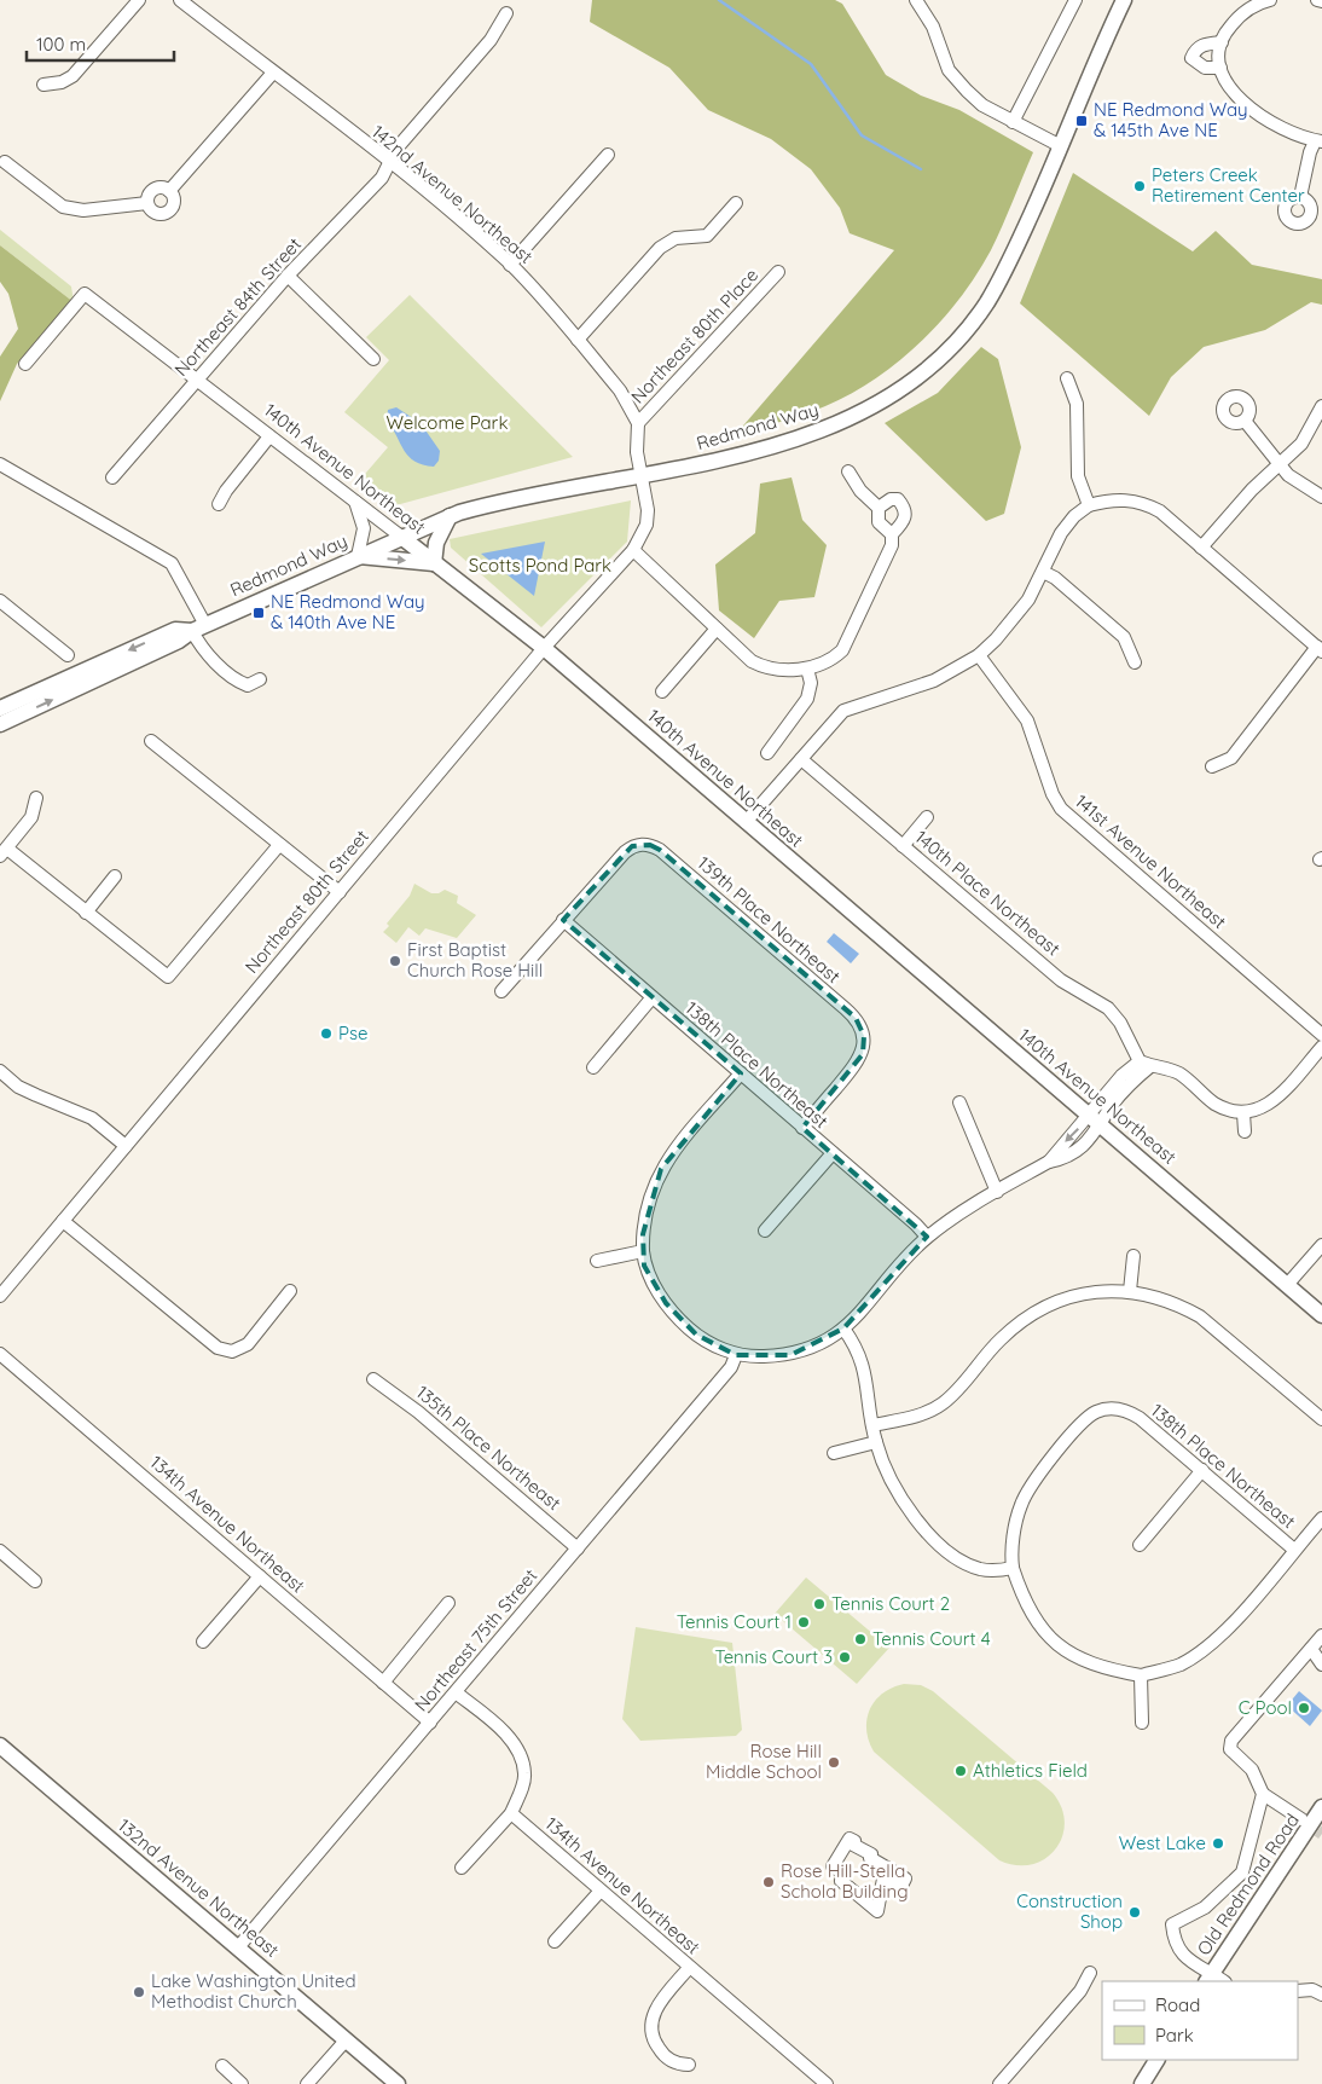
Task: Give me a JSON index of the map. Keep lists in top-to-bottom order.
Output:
{
  "streets": {
    "main road": [
      "Redmond Way",
      "140th Avenue Northeast",
      "Old Redmond Road",
      "132nd Avenue Northeast"
    ],
    "street": [
      "142nd Avenue Northeast",
      "Northeast 84th Street",
      "Northeast 80th Place",
      "141st Avenue Northeast",
      "140th Place Northeast",
      "Northeast 80th Street",
      "139th Place Northeast",
      "138th Place Northeast",
      "135th Place Northeast",
      "134th Avenue Northeast",
      "Northeast 75th Street"
    ]
  },
  "crossings": [
    ["142nd Avenue Northeast", "Northeast 84th Street"],
    ["142nd Avenue Northeast", "Northeast 80th Place"],
    ["Northeast 84th Street", "140th Avenue Northeast"],
    ["Redmond Way", "140th Avenue Northeast"],
    ["Redmond Way", "Northeast 80th Street"],
    ["140th Avenue Northeast", "Northeast 80th Street"],
    ["139th Place Northeast", "138th Place Northeast"],
    ["135th Place Northeast", "Northeast 75th Street"],
    ["134th Avenue Northeast", "Northeast 75th Street"],
    ["Northeast 75th Street", "132nd Avenue Northeast"]
  ],
  "parks": ["Welcome Park", "Scotts Pond Park"],
  "places": {
    "transit": ["NE Redmond Way & 145th Ave NE", "NE Redmond Way & 140th Ave NE"],
    "other": [
      "Peters Creek Retirement Center",
      "First Baptist Church Rose Hill",
      "Pse",
      "Tennis Court 2",
      "Tennis Court 1",
      "Tennis Court 4",
      "Tennis Court 3",
      "C Pool",
      "Rose Hill Middle School",
      "Athletics Field",
      "West Lake",
      "Rose Hill-Stella Schola Building",
      "Construction Shop",
      "Lake Washington United Methodist Church"
    ]
  },
  "legend": ["Road", "Park"],
  "scale_bar": "100 m"
}
